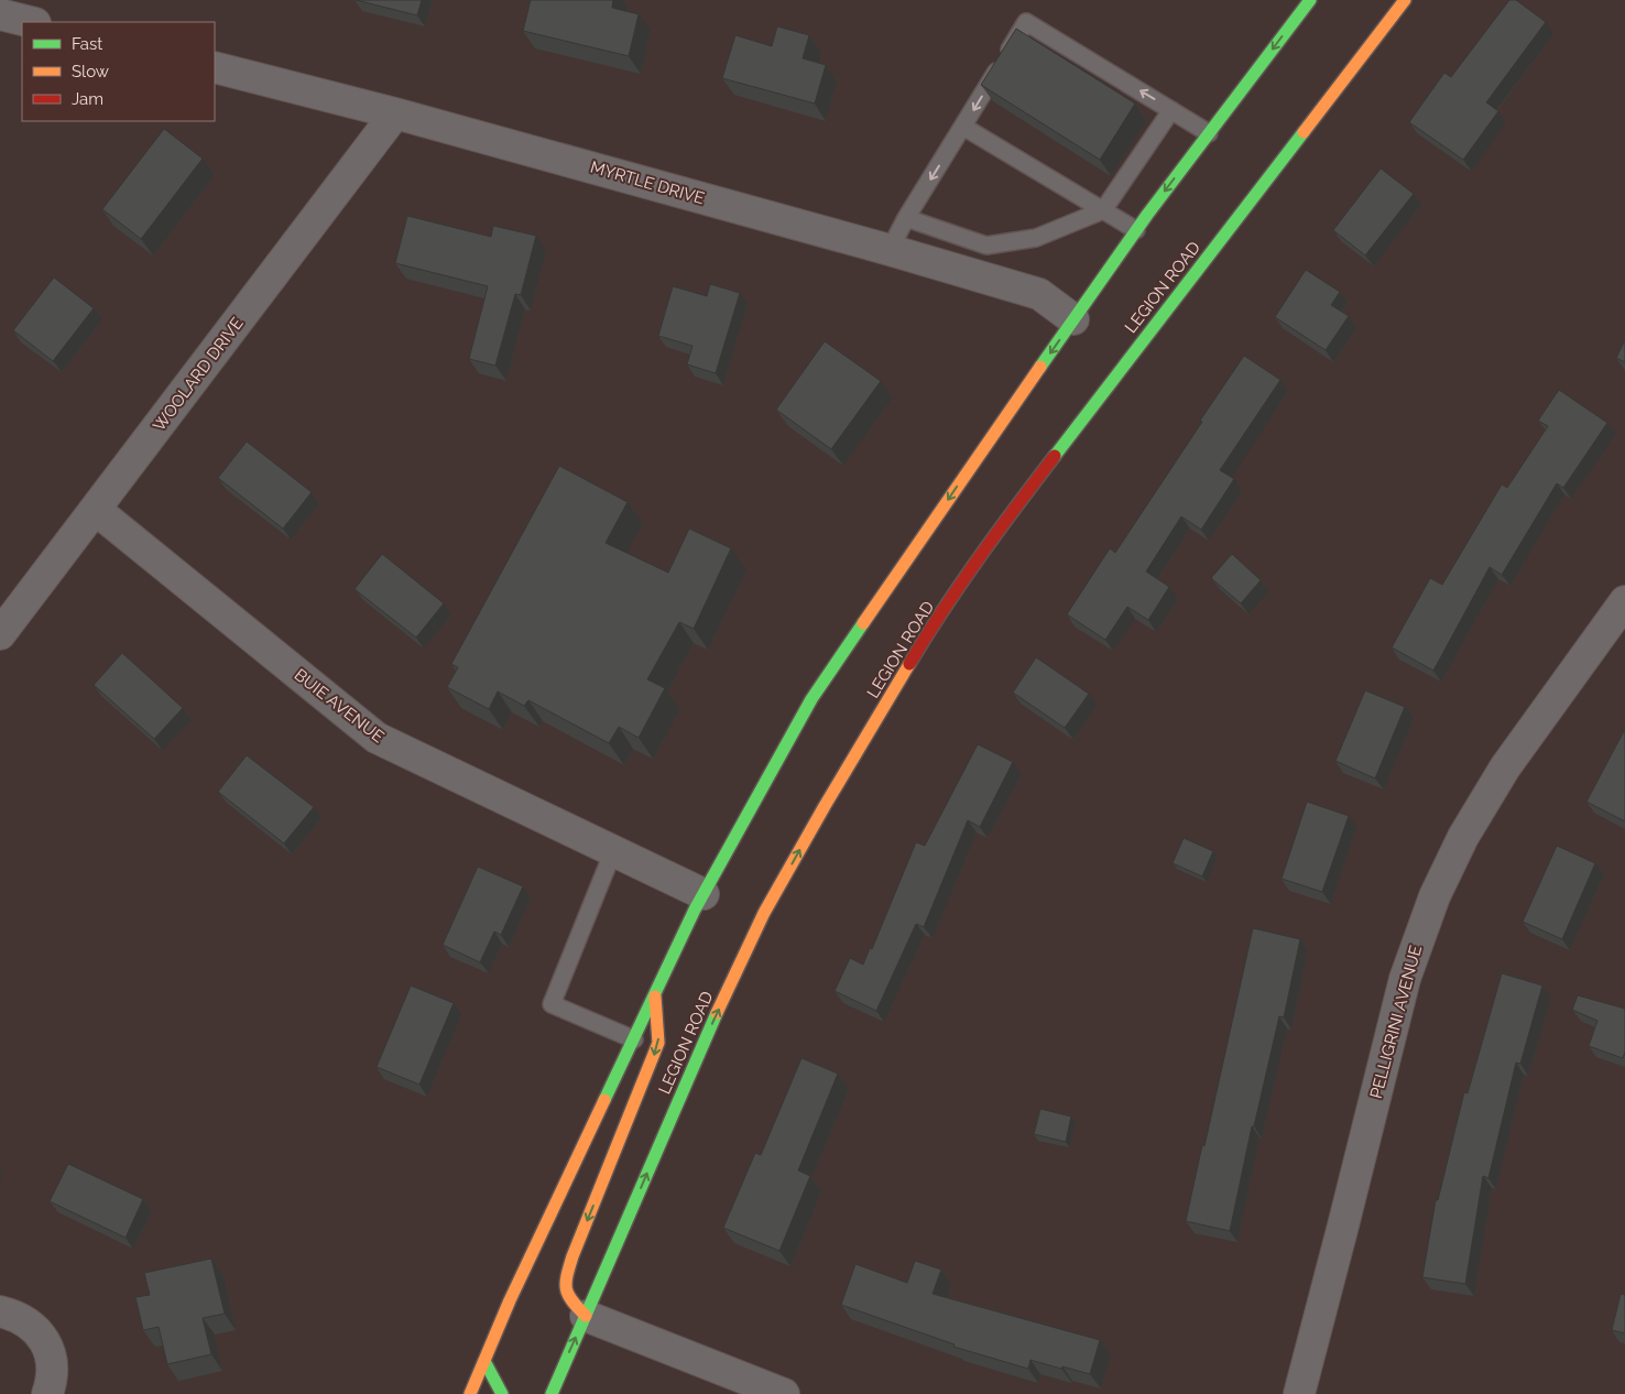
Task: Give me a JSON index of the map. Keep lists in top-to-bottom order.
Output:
{
  "streets": {
    "main road": ["LEGION ROAD"],
    "street": [
      "MYRTLE DRIVE",
      "WOOLARD DRIVE",
      "BUIE AVENUE",
      "PELLIGRINI AVENUE"
    ]
  },
  "crossings": [
    ["MYRTLE DRIVE", "WOOLARD DRIVE"],
    ["WOOLARD DRIVE", "BUIE AVENUE"]
  ],
  "legend": ["Fast", "Slow", "Jam"]
}
